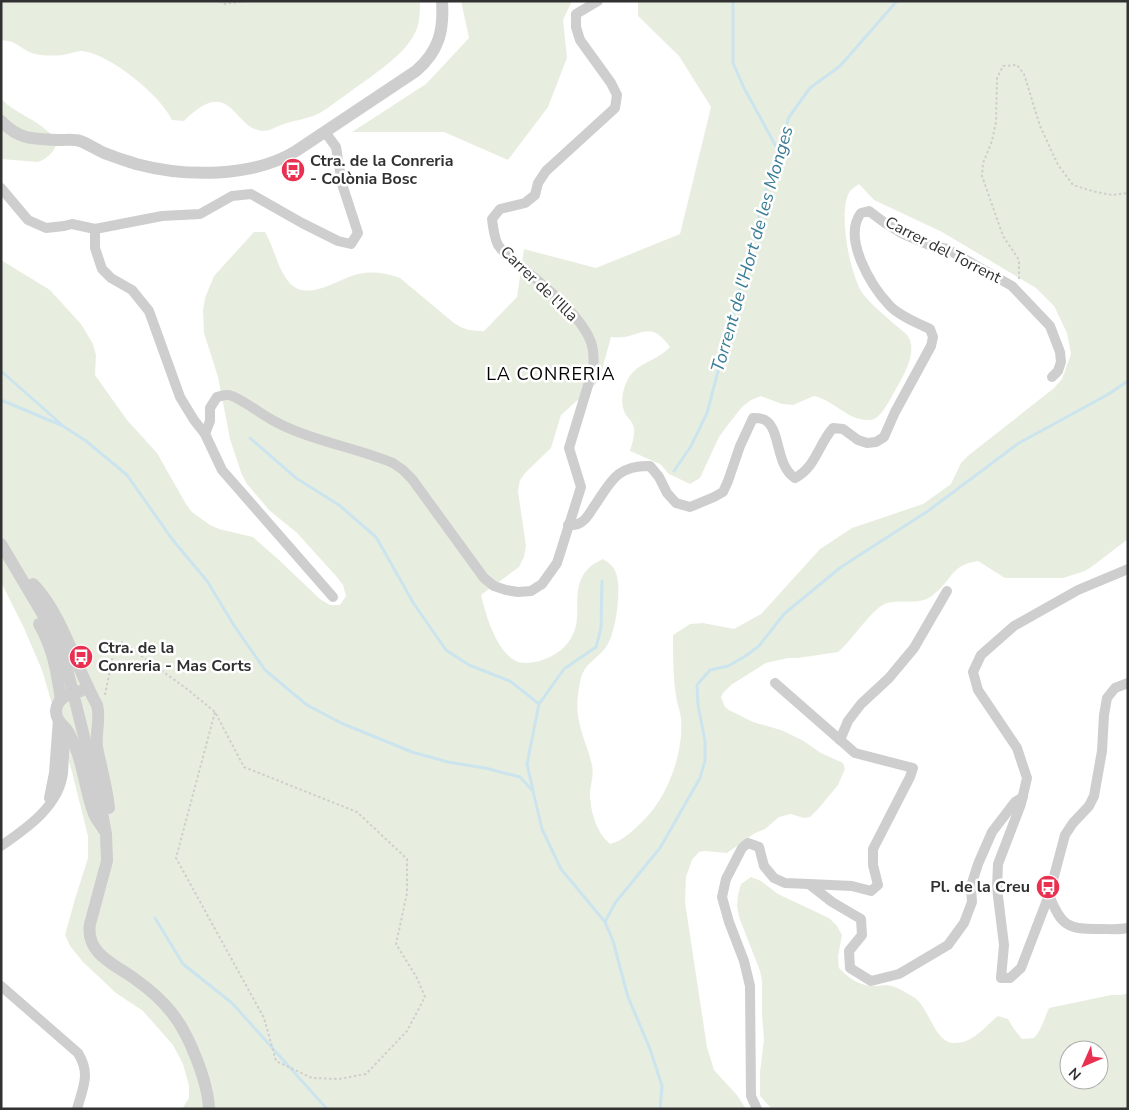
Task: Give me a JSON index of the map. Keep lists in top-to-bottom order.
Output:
{
  "streets": {
    "street": ["Carrer del Torrent", "Carrer de l'Illa"]
  },
  "crossings": [
    ["Carrer del Torrent", "Carrer de l'Illa"]
  ],
  "districts": ["LA CONRERIA"],
  "water": ["Torrent de l'Hort de les Monges"],
  "places": {
    "bus stop": ["Ctra. de la Conreria - Colònia Bosc", "Ctra. de la Conreria - Mas Corts", "Pl. de la Creu"]
  },
  "north": "bottom left"
}
